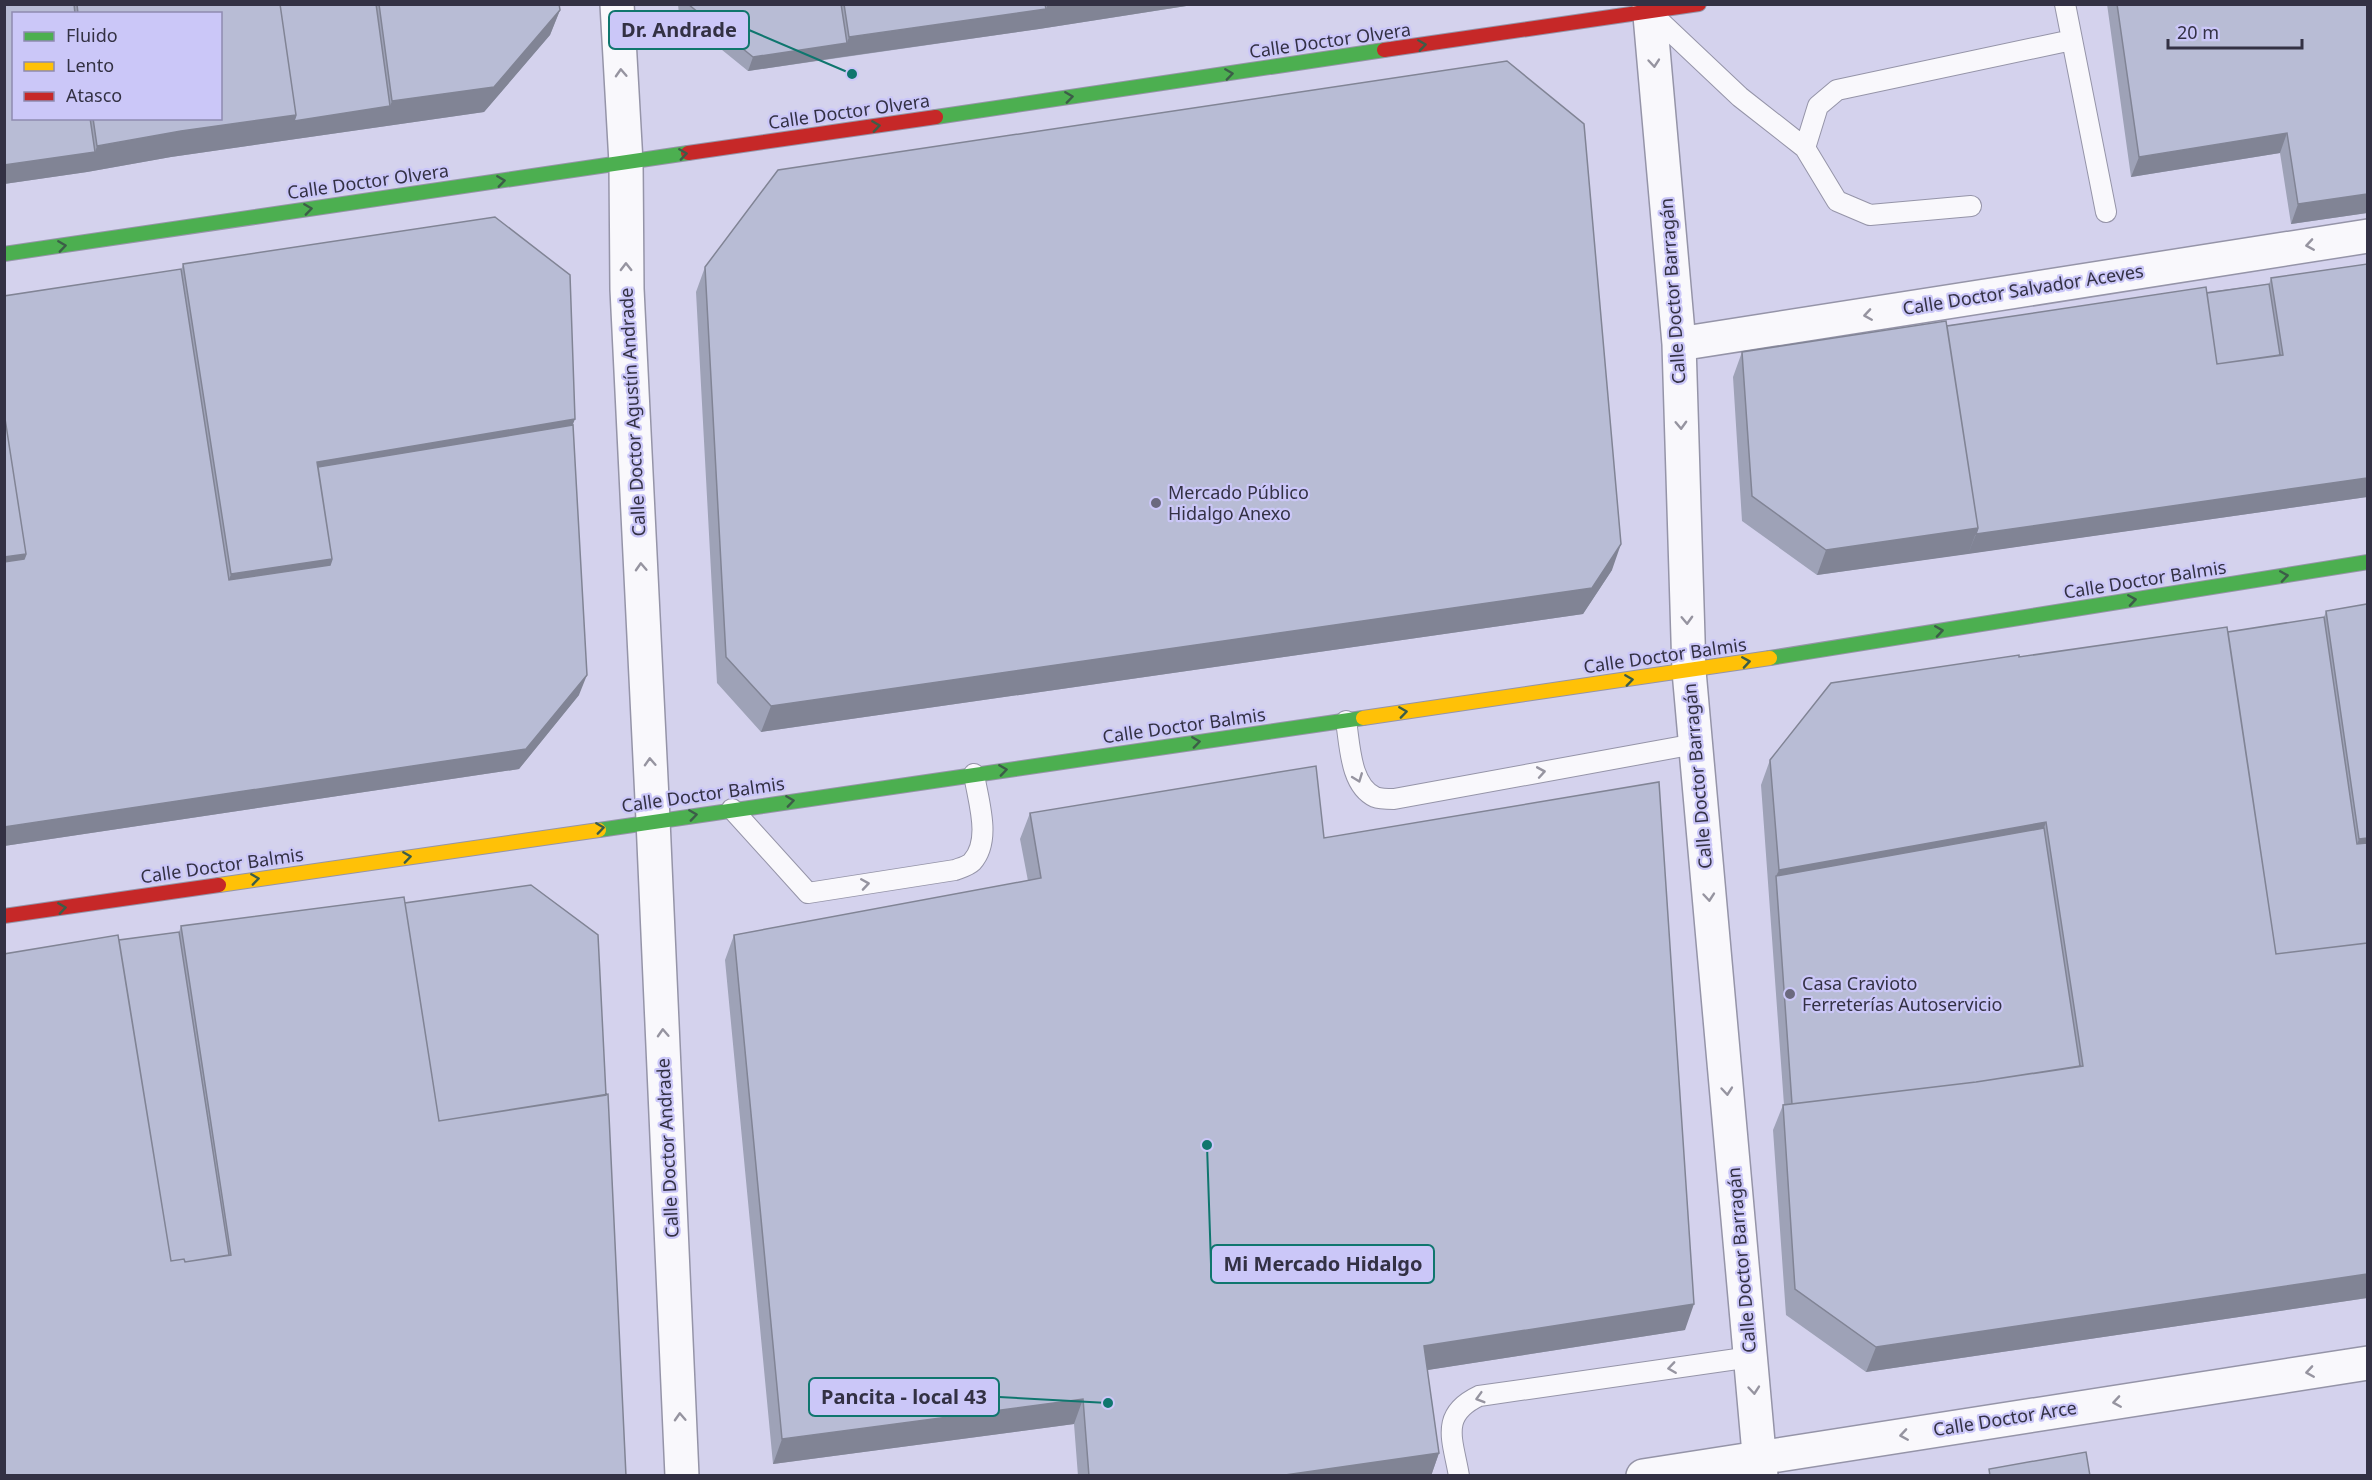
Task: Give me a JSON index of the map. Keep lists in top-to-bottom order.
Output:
{
  "streets": {
    "main road": ["Calle Doctor Olvera", "Calle Doctor Balmis"],
    "street": [
      "Calle Doctor Salvador Aceves",
      "Calle Doctor Barragán",
      "Calle Doctor Agustín Andrade",
      "Calle Doctor Andrade",
      "Calle Doctor Arce"
    ]
  },
  "crossings": [
    ["Calle Doctor Olvera", "Calle Doctor Barragán"],
    ["Calle Doctor Olvera", "Calle Doctor Agustín Andrade"],
    ["Calle Doctor Salvador Aceves", "Calle Doctor Barragán"],
    ["Calle Doctor Barragán", "Calle Doctor Balmis"],
    ["Calle Doctor Barragán", "Calle Doctor Arce"],
    ["Calle Doctor Agustín Andrade", "Calle Doctor Balmis"],
    ["Calle Doctor Agustín Andrade", "Calle Doctor Andrade"],
    ["Calle Doctor Balmis", "Calle Doctor Andrade"]
  ],
  "one_way": [
    "Calle Doctor Olvera",
    "Calle Doctor Salvador Aceves",
    "Calle Doctor Barragán",
    "Calle Doctor Agustín Andrade",
    "Calle Doctor Balmis",
    "Calle Doctor Andrade",
    "Calle Doctor Arce"
  ],
  "places": [
    "Dr. Andrade",
    "Mercado Público Hidalgo Anexo",
    "Casa Cravioto Ferreterías Autoservicio",
    "Mi Mercado Hidalgo",
    "Pancita - local 43"
  ],
  "legend": ["Fluido", "Lento", "Atasco"],
  "scale_bar": "20 m"
}
